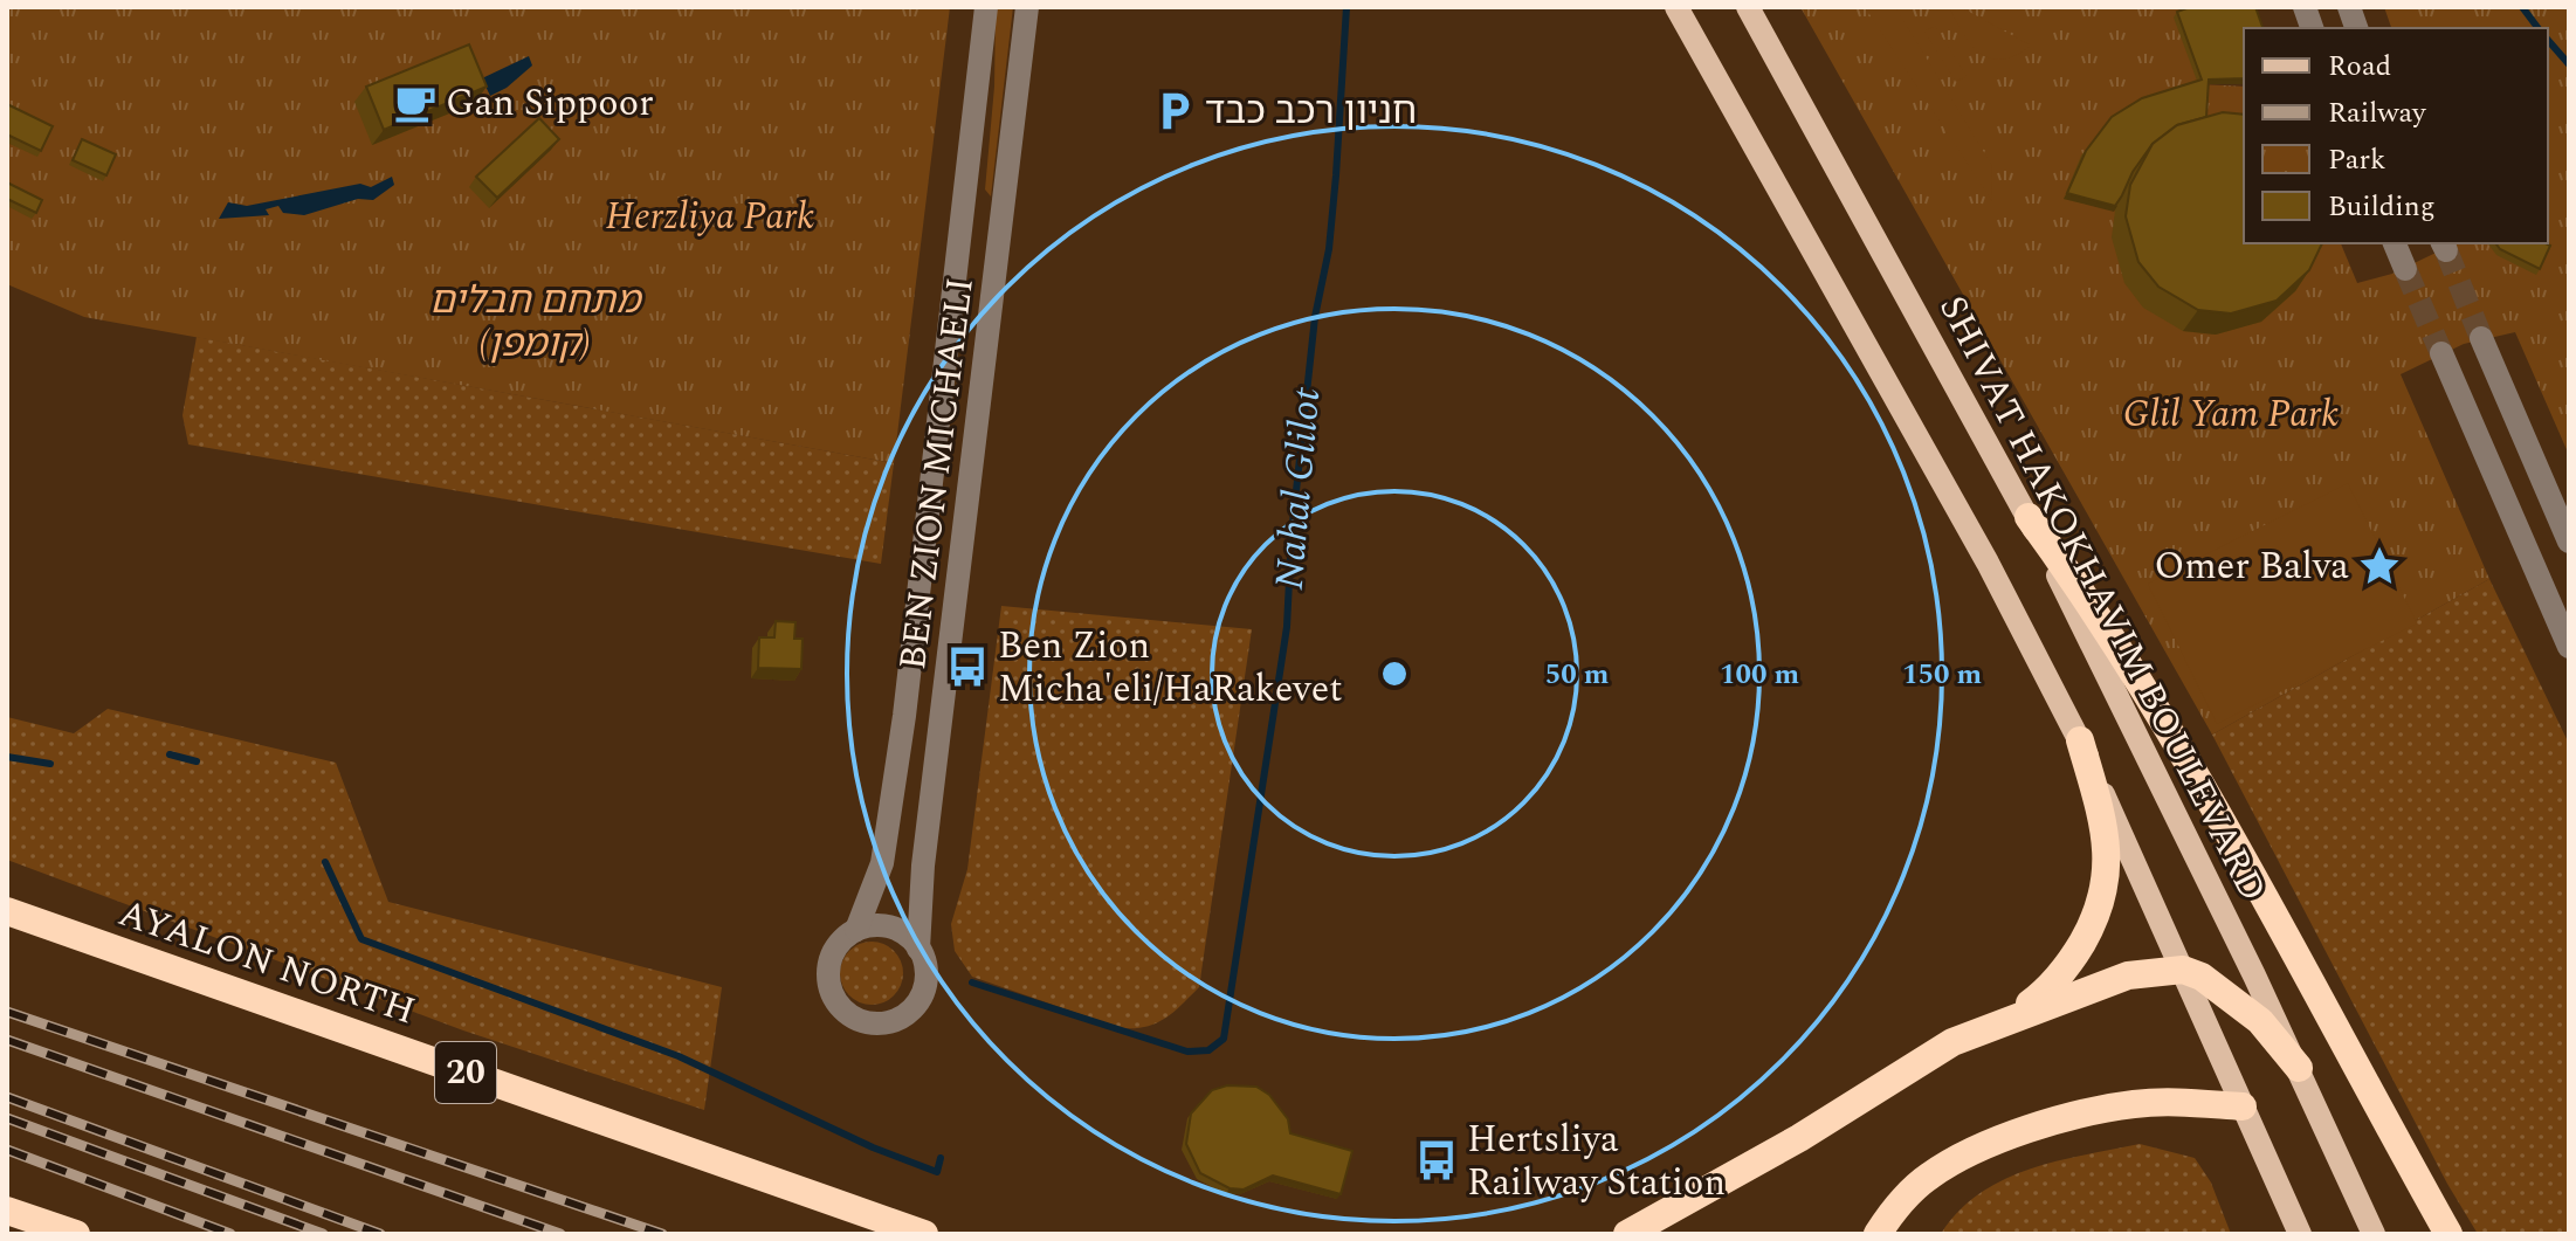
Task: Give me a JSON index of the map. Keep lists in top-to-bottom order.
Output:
{
  "streets": {
    "highway": ["AYALON NORTH", "20"],
    "main road": ["SHIVAT HAKOKHAVIM BOULEVARD"],
    "street": ["BEN ZION MICHAELI"]
  },
  "water": ["Nahal Glilot"],
  "parks": ["Herzliya Park", "מתחם חבלים (קומפן)", "Glil Yam Park"],
  "places": {
    "cafe": ["Gan Sippoor"],
    "parking": ["חניון רכב כבד"],
    "place": ["Omer Balva"],
    "bus stop": ["Ben Zion Micha'eli/HaRakevet", "Hertsliya Railway Station"]
  },
  "legend": [
    "Road",
    "Railway",
    "Park",
    "Building"
  ],
  "rings": ["50 m", "100 m", "150 m"]
}
